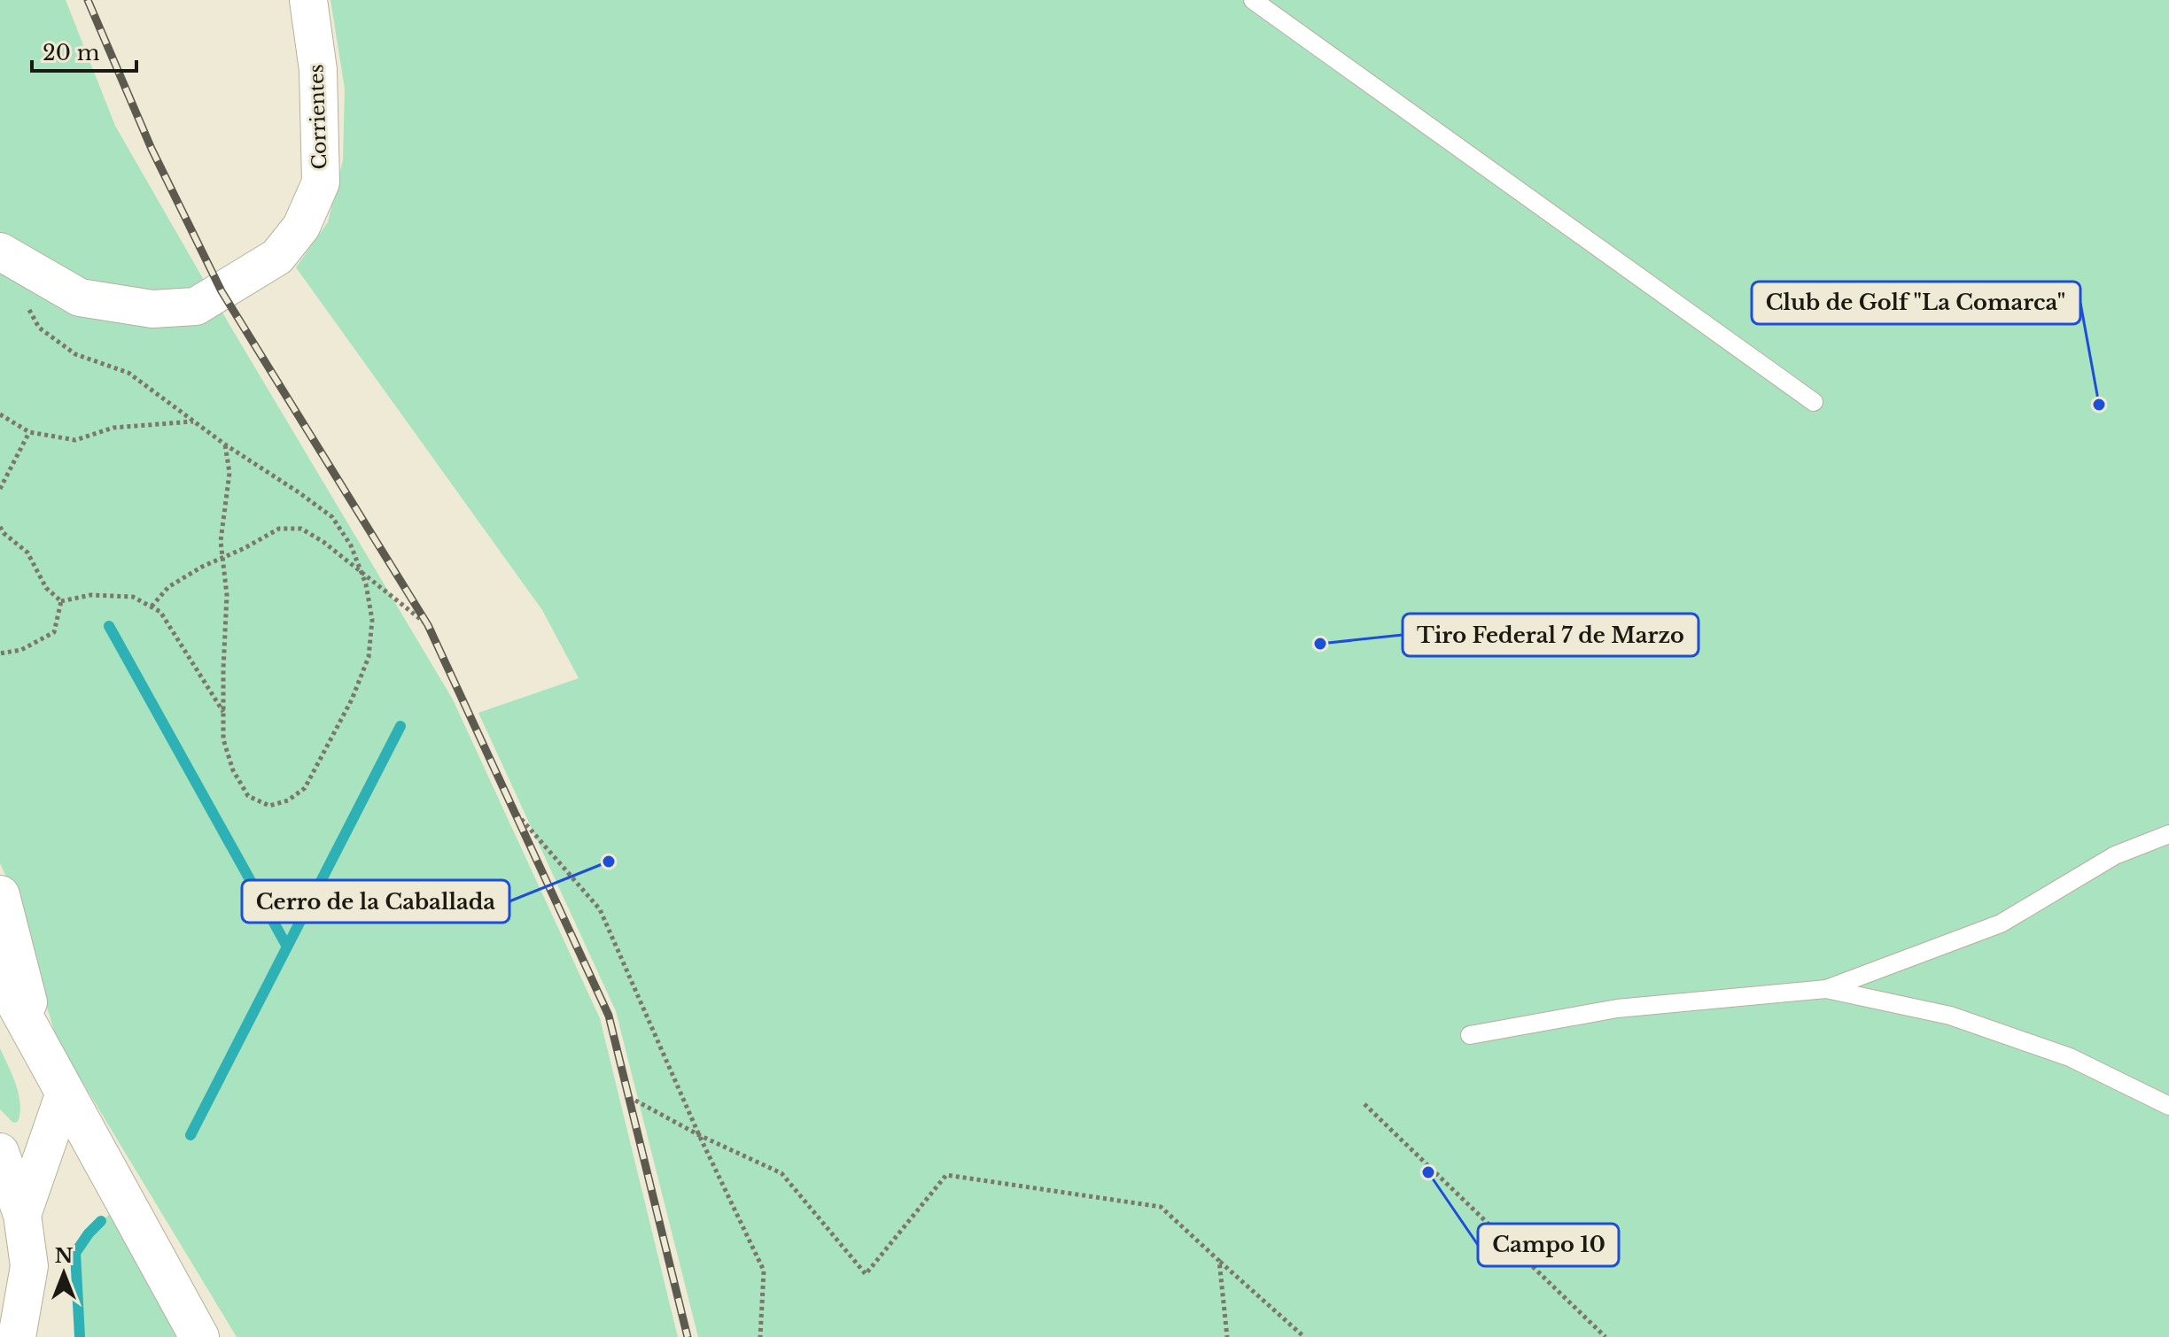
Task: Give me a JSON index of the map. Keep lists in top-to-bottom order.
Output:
{
  "streets": {
    "street": ["Corrientes"]
  },
  "places": [
    "Club de Golf \"La Comarca\"",
    "Tiro Federal 7 de Marzo",
    "Cerro de la Caballada",
    "Campo 10"
  ],
  "scale_bar": "20 m",
  "north": "top"
}
